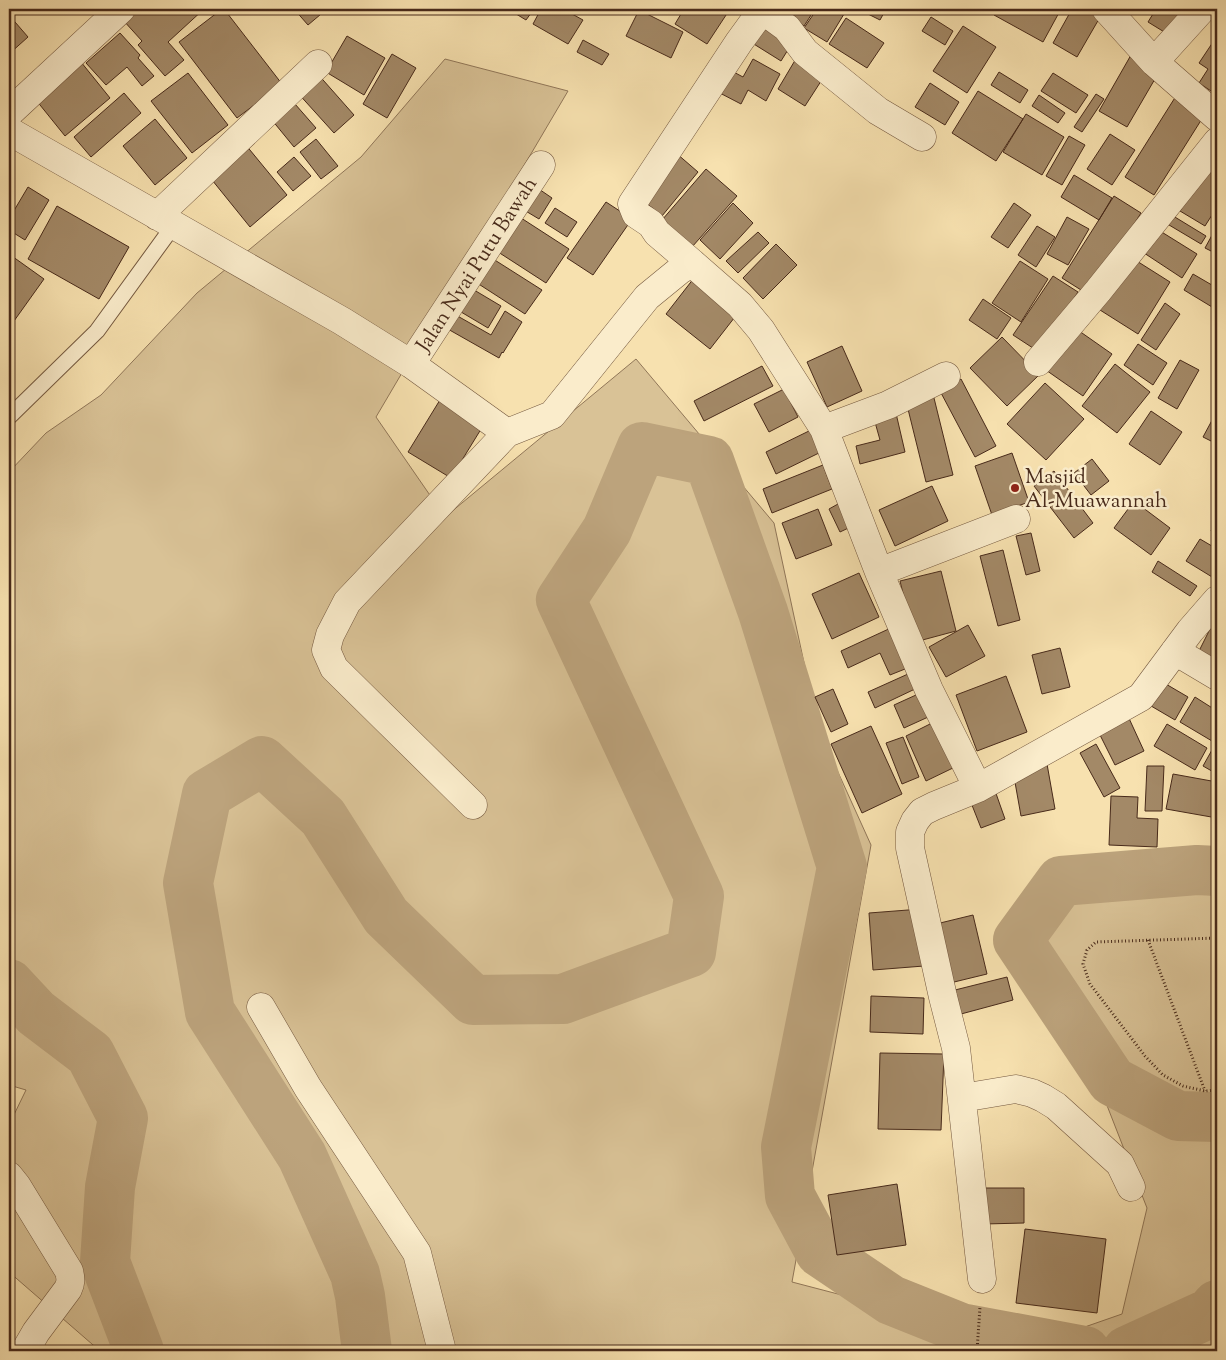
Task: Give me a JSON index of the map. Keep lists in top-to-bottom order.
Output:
{
  "streets": {
    "street": ["Jalan Nyai Putu Bawah"]
  },
  "places": ["Masjid Al-Muawannah"]
}
